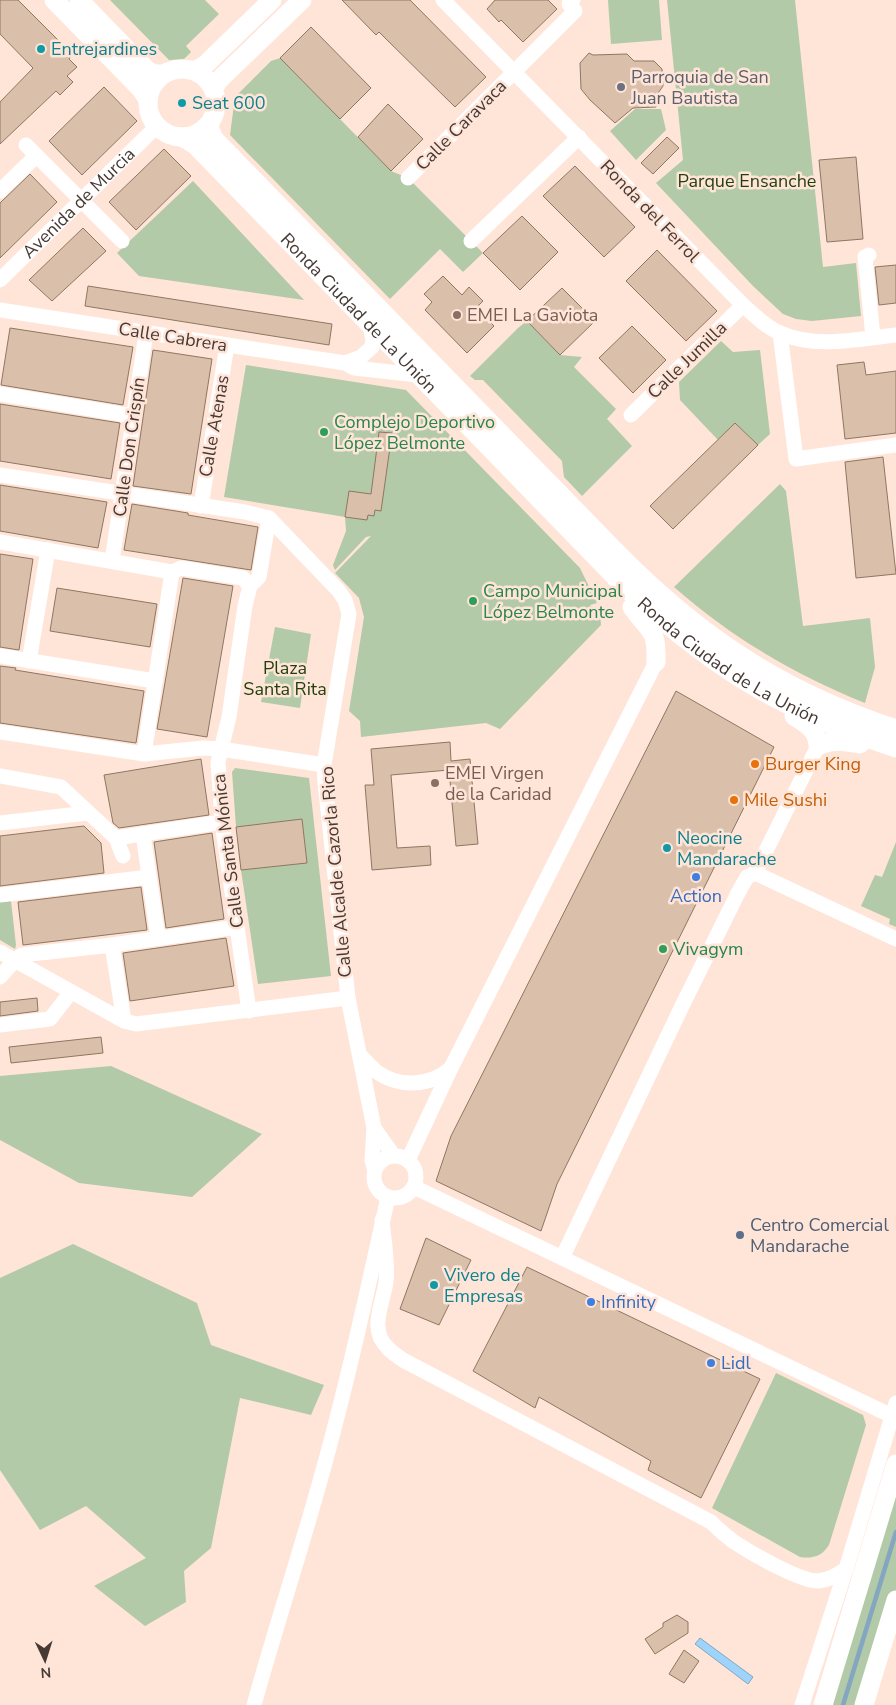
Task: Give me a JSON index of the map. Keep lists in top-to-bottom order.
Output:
{
  "streets": {
    "main road": ["Ronda Ciudad de La Unión"],
    "street": [
      "Calle Caravaca",
      "Avenida de Murcia",
      "Ronda del Ferrol",
      "Calle Cabrera",
      "Calle Jumilla",
      "Calle Atenas",
      "Calle Don Crispín",
      "Calle Santa Mónica",
      "Calle Alcalde Cazorla Rico"
    ]
  },
  "crossings": [
    ["Calle Caravaca", "Ronda del Ferrol"],
    ["Avenida de Murcia", "Ronda Ciudad de La Unión"],
    ["Ronda del Ferrol", "Calle Jumilla"],
    ["Ronda Ciudad de La Unión", "Calle Cabrera"],
    ["Calle Cabrera", "Calle Atenas"],
    ["Calle Cabrera", "Calle Don Crispín"],
    ["Calle Santa Mónica", "Calle Alcalde Cazorla Rico"]
  ],
  "parks": ["Parque Ensanche", "Plaza Santa Rita"],
  "places": [
    "Entrejardines",
    "Parroquia de San Juan Bautista",
    "Seat 600",
    "EMEI La Gaviota",
    "Complejo Deportivo López Belmonte",
    "Campo Municipal López Belmonte",
    "Burger King",
    "EMEI Virgen de la Caridad",
    "Mile Sushi",
    "Neocine Mandarache",
    "Action",
    "Vivagym",
    "Centro Comercial Mandarache",
    "Vivero de Empresas",
    "Infinity",
    "Lidl"
  ],
  "north": "bottom"
}
